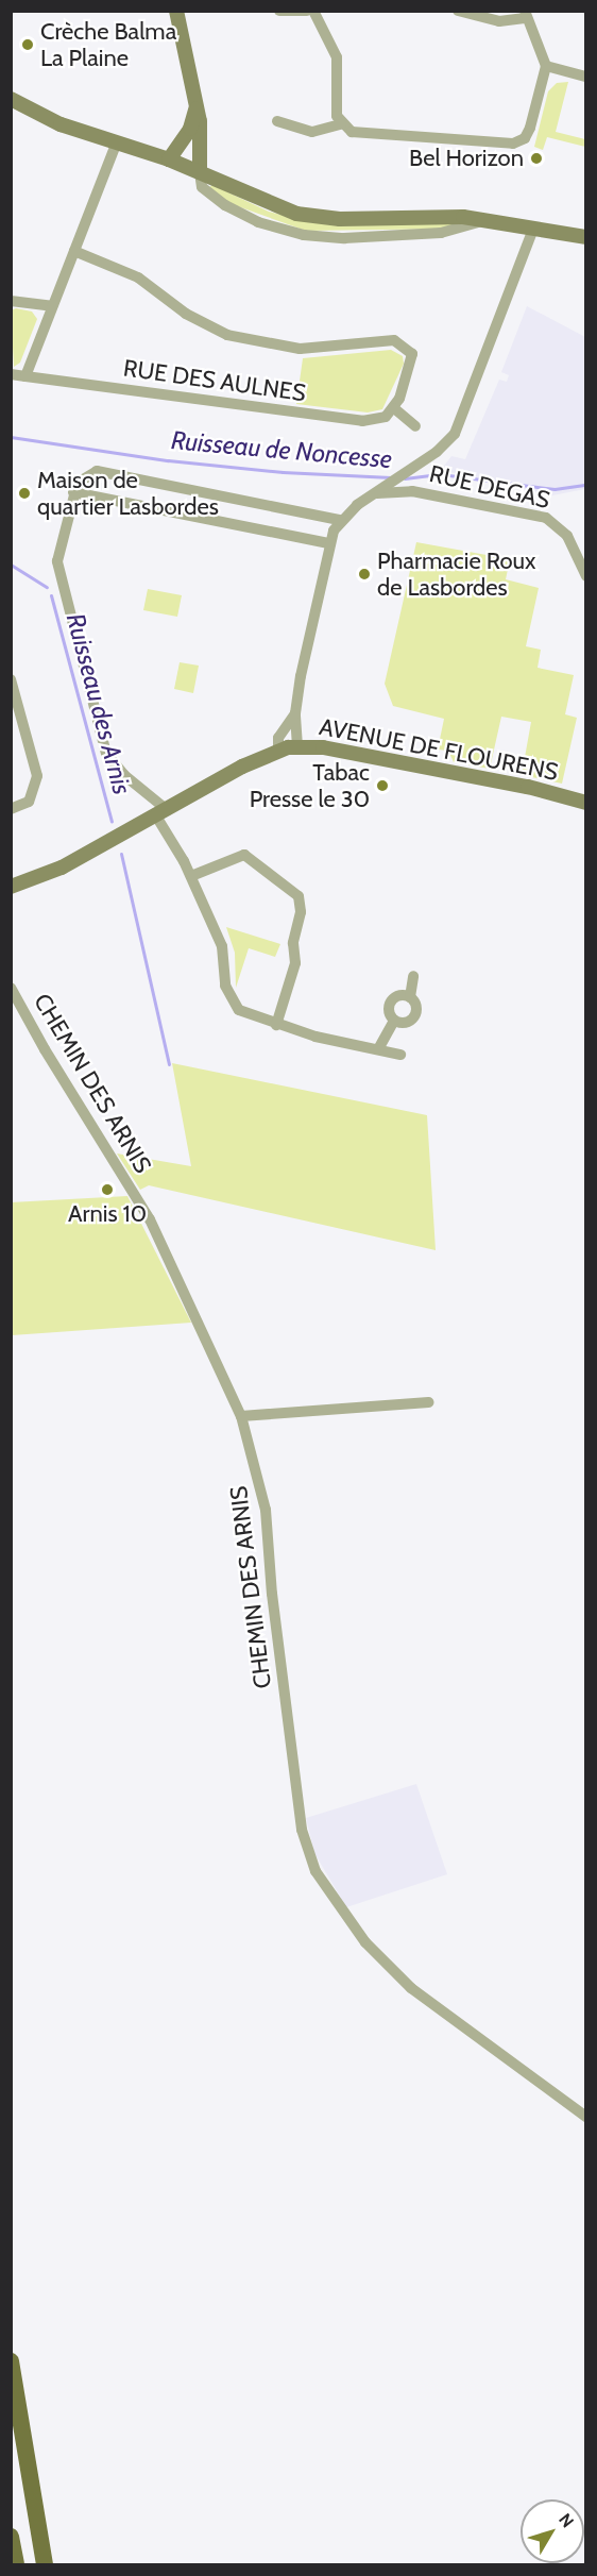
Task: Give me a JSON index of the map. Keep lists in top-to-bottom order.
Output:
{
  "streets": {
    "street": [
      "RUE DES AULNES",
      "RUE DEGAS",
      "AVENUE DE FLOURENS",
      "CHEMIN DES ARNIS"
    ]
  },
  "water": ["Ruisseau de Noncesse", "Ruisseau des Arnis"],
  "places": [
    "Crèche Balma La Plaine",
    "Bel Horizon",
    "Maison de quartier Lasbordes",
    "Pharmacie Roux de Lasbordes",
    "Tabac Presse le 30",
    "Arnis 10"
  ],
  "north": "top right"
}
